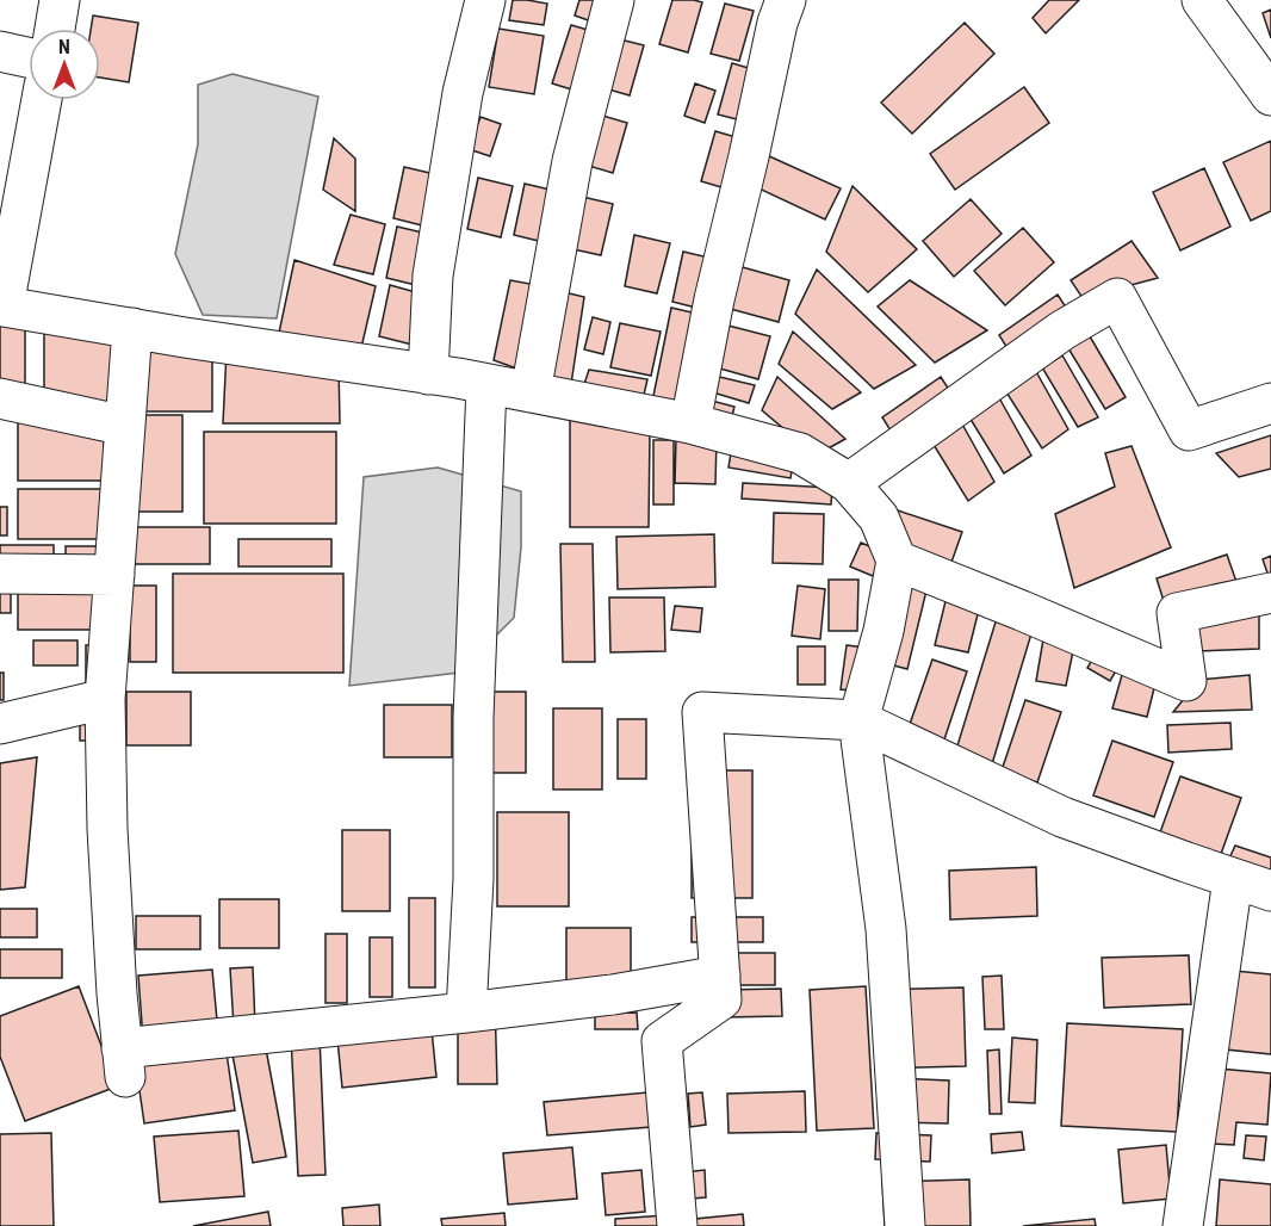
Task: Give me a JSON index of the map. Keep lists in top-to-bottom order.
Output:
{
  "north": "top"
}
